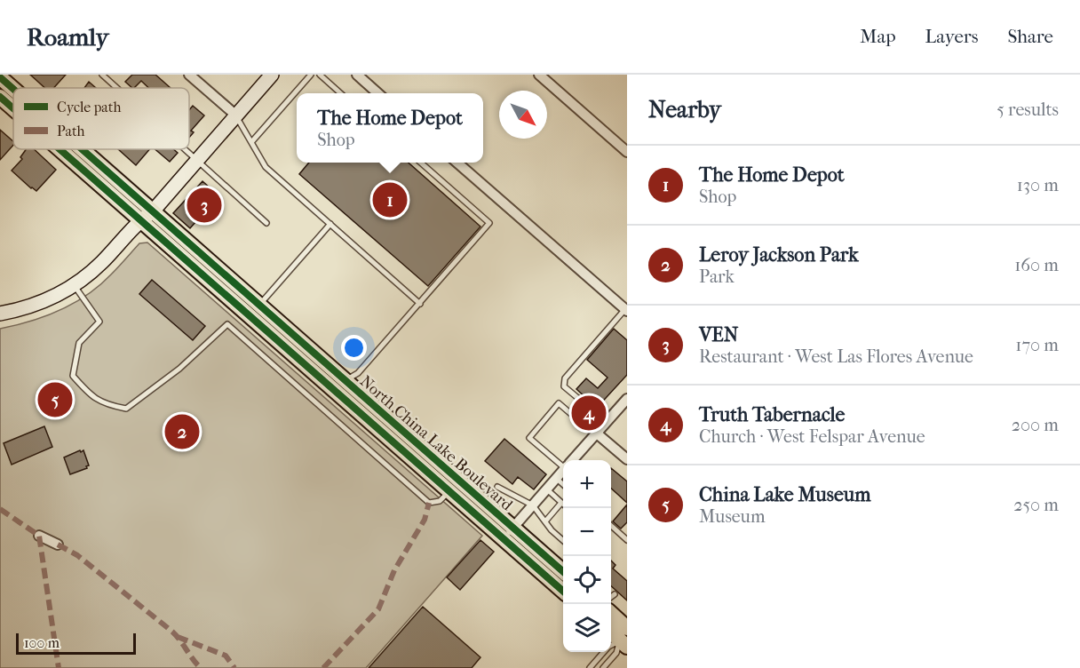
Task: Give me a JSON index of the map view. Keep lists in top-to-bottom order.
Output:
{
  "streets": {
    "main road": ["North China Lake Boulevard"]
  },
  "legend": ["Cycle path", "Path"],
  "scale_bar": "100 m",
  "north": "bottom right",
  "page": {
    "header": "Roamly",
    "nav": ["Map", "Layers", "Share"],
    "heading": ["Nearby", "5 results"],
    "popup": ["The Home Depot", "Shop"],
    "list": [
      {
        "mark": "1",
        "name": "The Home Depot",
        "note": "Shop",
        "value": "130 m"
      },
      {
        "mark": "2",
        "name": "Leroy Jackson Park",
        "note": "Park",
        "value": "160 m"
      },
      {
        "mark": "3",
        "name": "VEN",
        "note": "Restaurant · West Las Flores Avenue",
        "value": "170 m"
      },
      {
        "mark": "4",
        "name": "Truth Tabernacle",
        "note": "Church · West Felspar Avenue",
        "value": "200 m"
      },
      {
        "mark": "5",
        "name": "China Lake Museum",
        "note": "Museum",
        "value": "250 m"
      }
    ],
    "pins": [
      "1",
      "3",
      "5",
      "4",
      "2"
    ],
    "map_buttons": ["+", "−"],
    "scale": "100 m"
  }
}
